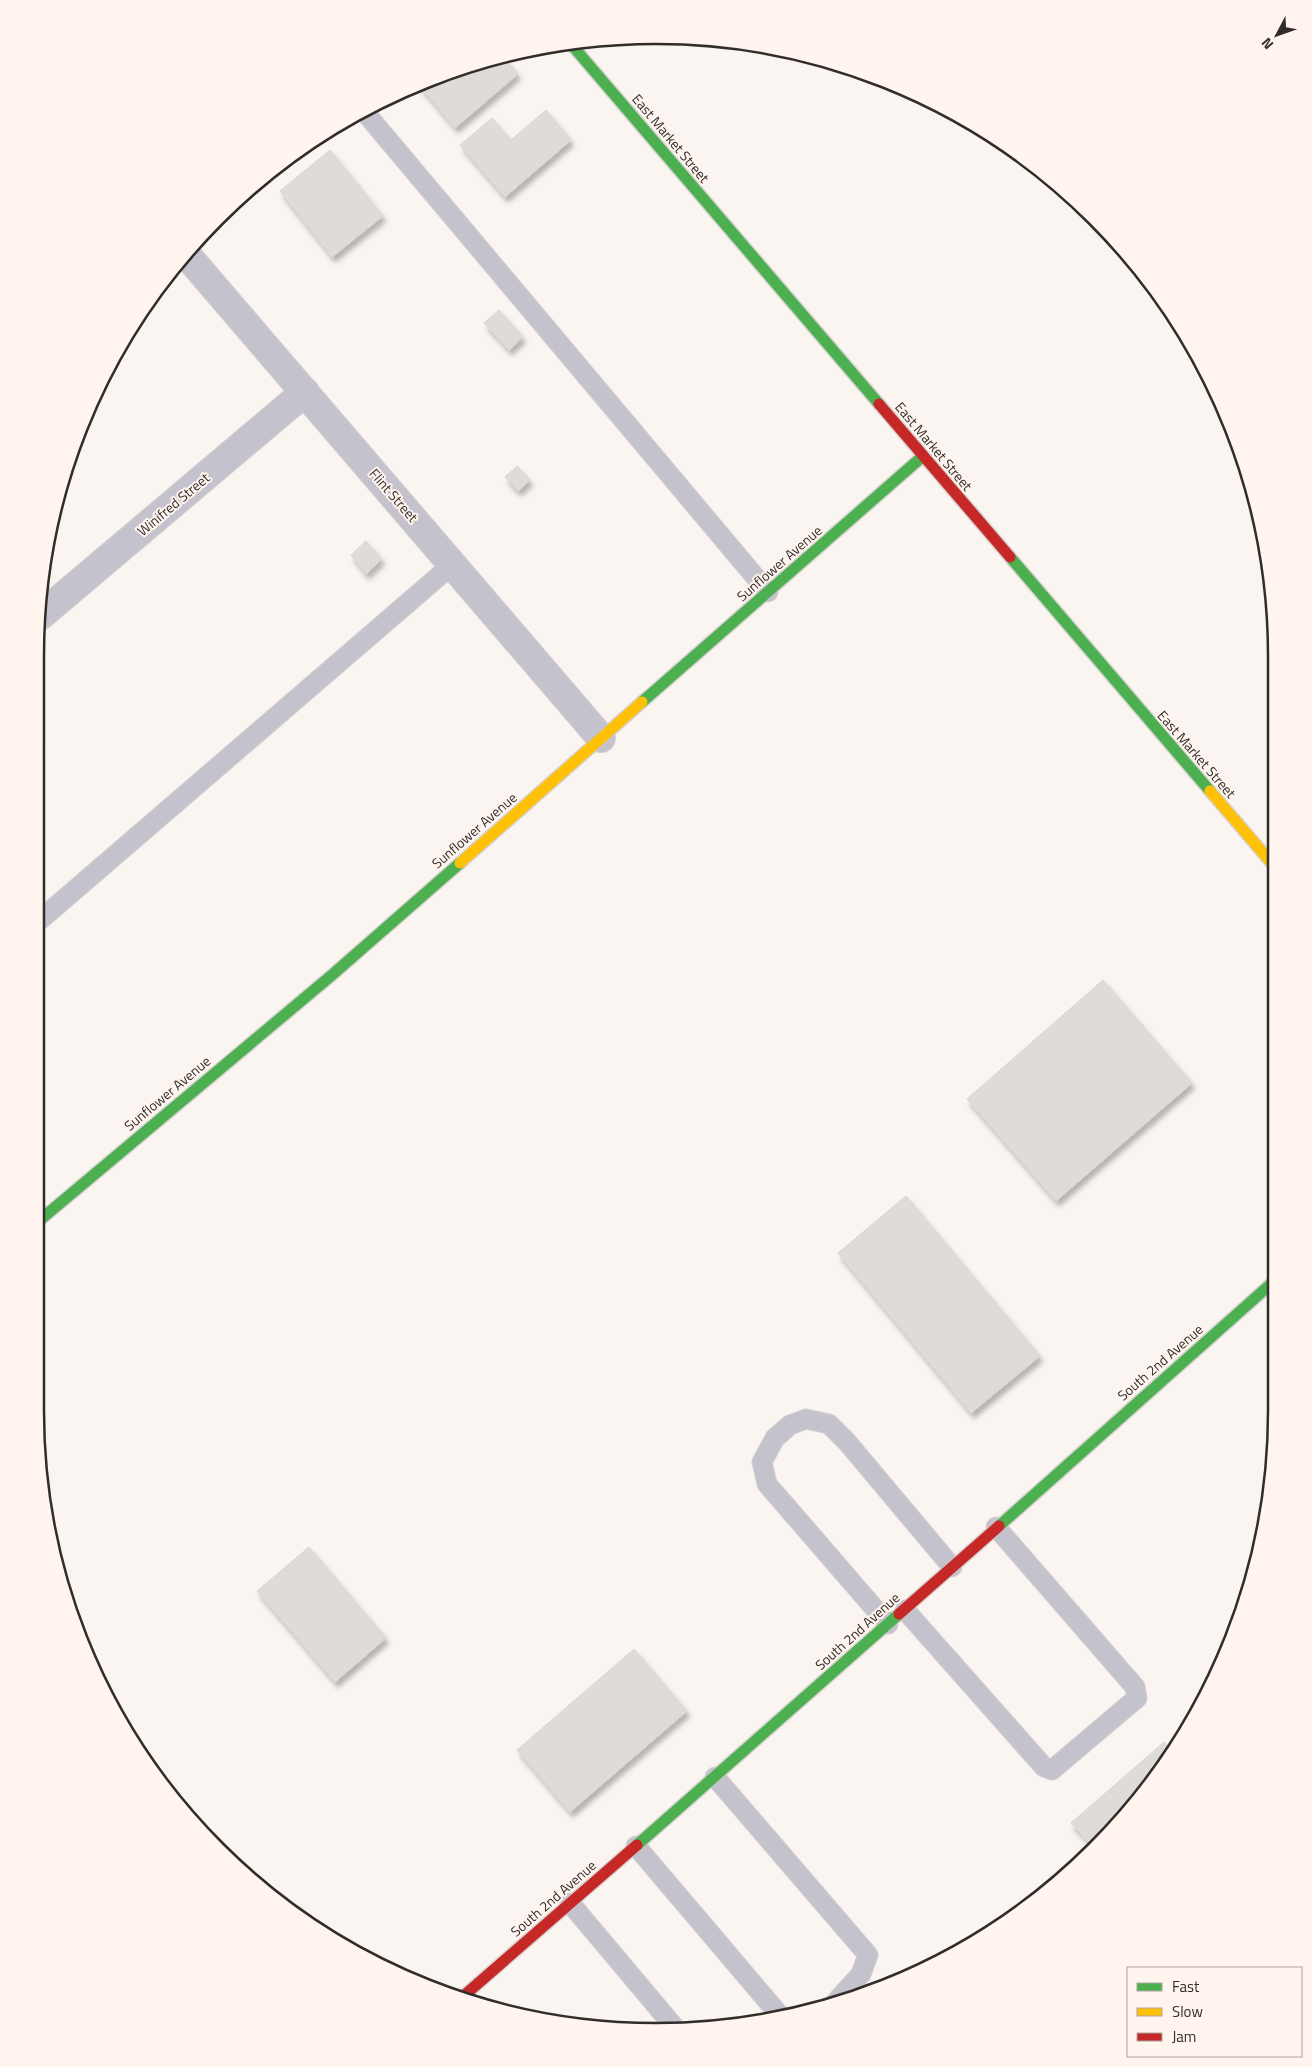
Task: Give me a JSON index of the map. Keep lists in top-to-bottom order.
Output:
{
  "streets": {
    "street": [
      "East Market Street",
      "Flint Street",
      "Winifred Street",
      "Sunflower Avenue",
      "South 2nd Avenue"
    ]
  },
  "crossings": [
    ["East Market Street", "Sunflower Avenue"],
    ["Flint Street", "Winifred Street"],
    ["Flint Street", "Sunflower Avenue"]
  ],
  "legend": ["Fast", "Slow", "Jam"],
  "north": "bottom left"
}
